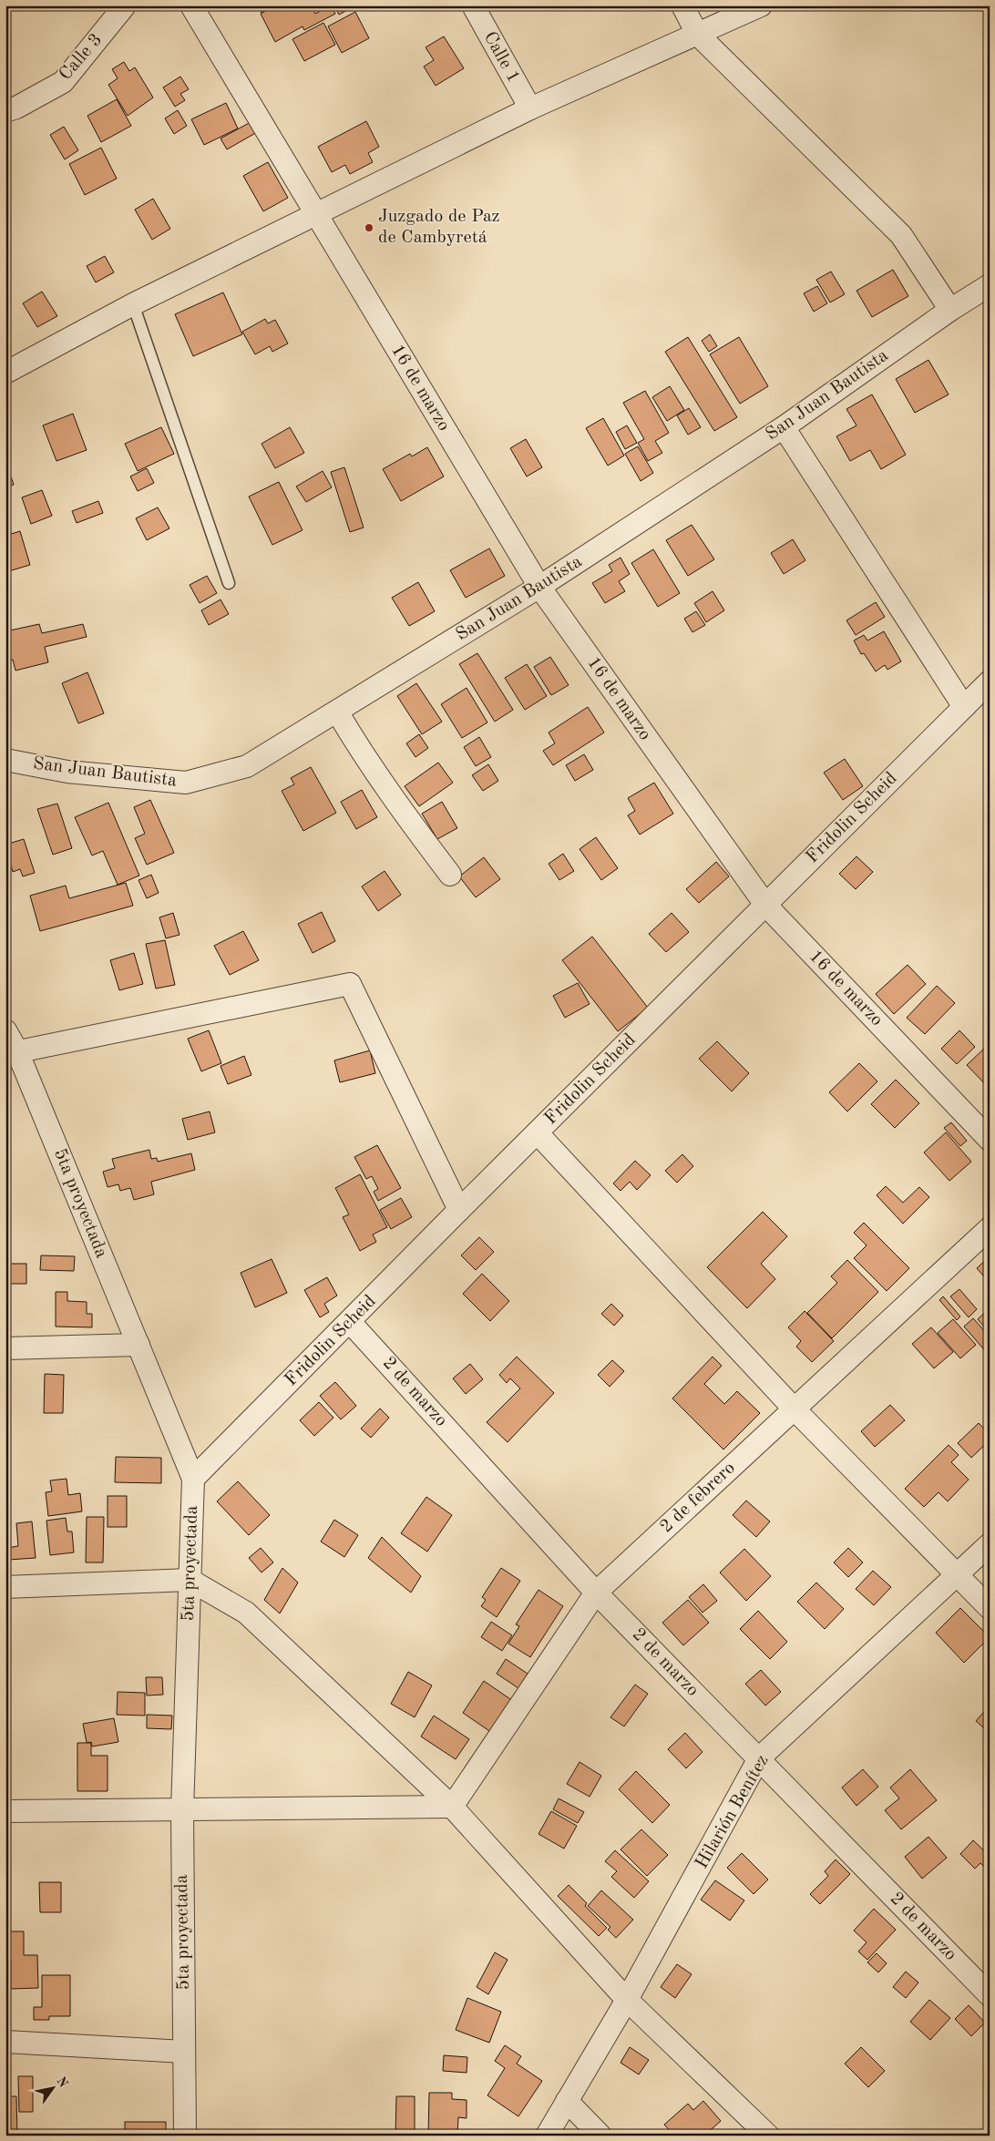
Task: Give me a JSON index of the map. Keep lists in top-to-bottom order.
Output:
{
  "streets": {
    "street": [
      "Calle 3",
      "Calle 1",
      "16 de marzo",
      "San Juan Bautista",
      "Fridolin Scheid",
      "5ta proyectada",
      "2 de marzo",
      "2 de febrero",
      "Hilarión Benítez"
    ]
  },
  "crossings": [
    ["16 de marzo", "San Juan Bautista"],
    ["16 de marzo", "Fridolin Scheid"],
    ["Fridolin Scheid", "5ta proyectada"],
    ["Fridolin Scheid", "2 de marzo"],
    ["2 de marzo", "2 de febrero"],
    ["2 de marzo", "Hilarión Benítez"]
  ],
  "places": ["Juzgado de Paz de Cambyretá"],
  "north": "top right"
}
